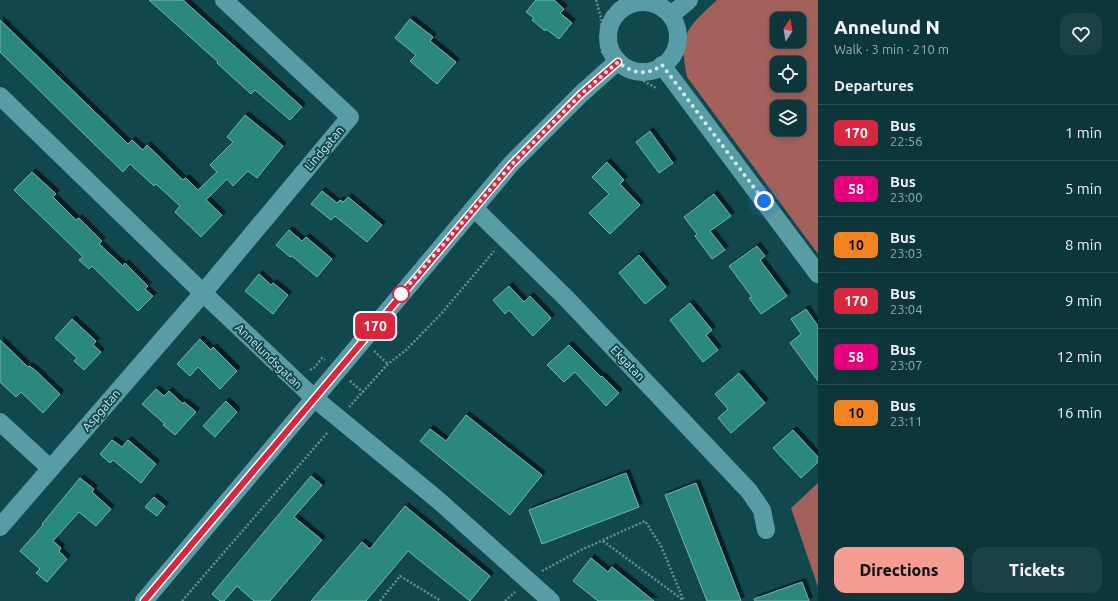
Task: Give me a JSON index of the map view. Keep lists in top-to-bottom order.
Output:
{
  "streets": {
    "street": [
      "Lindgatan",
      "Annelundsgatan",
      "Ekgatan",
      "Aspgatan"
    ]
  },
  "crossings": [
    ["Lindgatan", "Annelundsgatan"],
    ["Lindgatan", "Aspgatan"],
    ["Annelundsgatan", "Aspgatan"]
  ],
  "lines": ["bus line 170"],
  "north": "top",
  "page": {
    "on_map": "170",
    "heading": [
      ["Annelund N", "Walk · 3 min · 210 m"],
      "Departures"
    ],
    "list": [
      {
        "mark": "170",
        "name": "Bus",
        "note": "22:56",
        "value": "1 min"
      },
      {
        "mark": "58",
        "name": "Bus",
        "note": "23:00",
        "value": "5 min"
      },
      {
        "mark": "10",
        "name": "Bus",
        "note": "23:03",
        "value": "8 min"
      },
      {
        "mark": "170",
        "name": "Bus",
        "note": "23:04",
        "value": "9 min"
      },
      {
        "mark": "58",
        "name": "Bus",
        "note": "23:07",
        "value": "12 min"
      },
      {
        "mark": "10",
        "name": "Bus",
        "note": "23:11",
        "value": "16 min"
      }
    ],
    "buttons": ["Directions", "Tickets"]
  }
}
